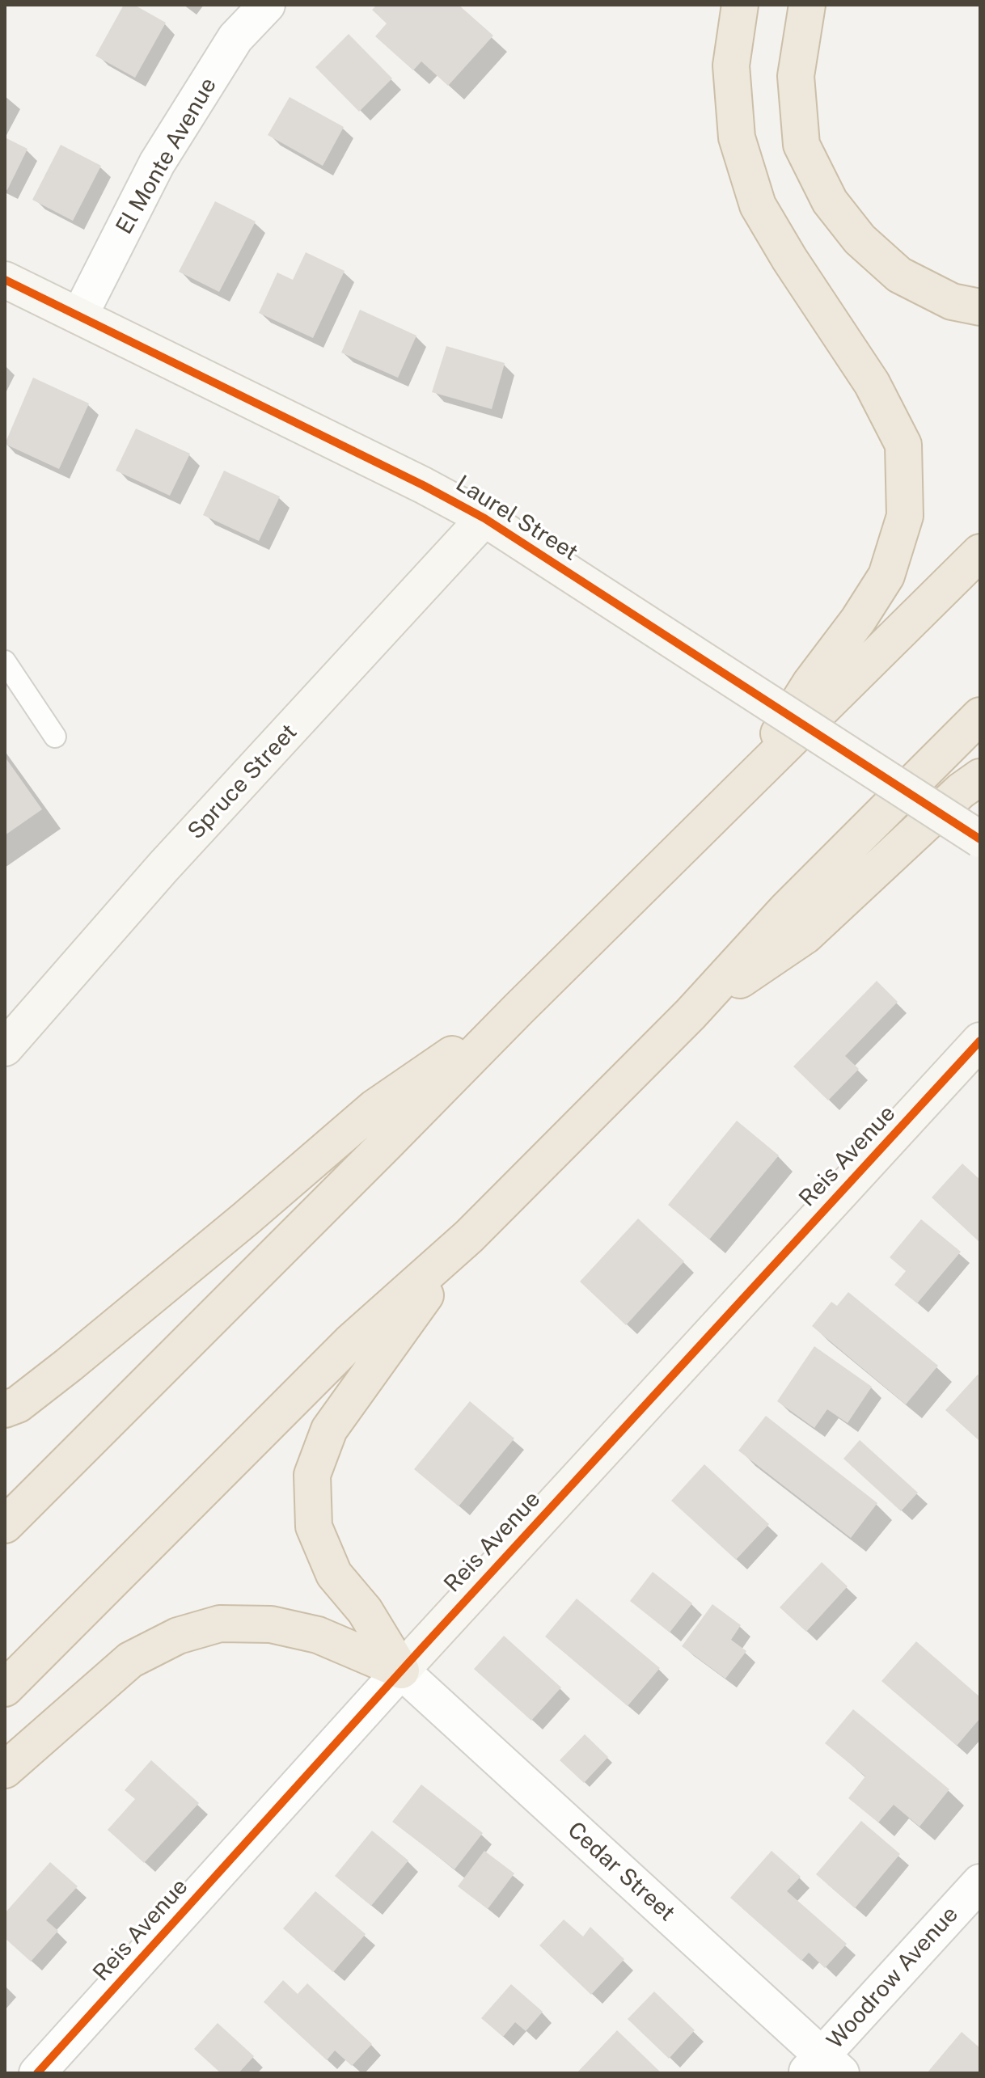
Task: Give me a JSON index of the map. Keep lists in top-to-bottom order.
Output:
{
  "streets": {
    "street": [
      "El Monte Avenue",
      "Laurel Street",
      "Spruce Street",
      "Reis Avenue",
      "Cedar Street",
      "Woodrow Avenue"
    ]
  },
  "crossings": [
    ["El Monte Avenue", "Laurel Street"],
    ["Laurel Street", "Spruce Street"],
    ["Reis Avenue", "Cedar Street"],
    ["Cedar Street", "Woodrow Avenue"]
  ]
}
